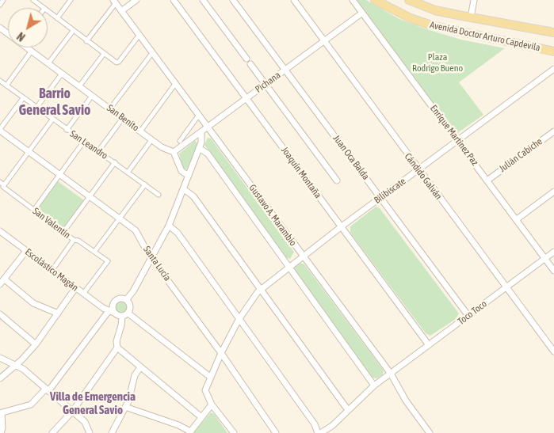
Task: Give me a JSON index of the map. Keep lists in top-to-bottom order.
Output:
{
  "streets": {
    "main road": ["Avenida Doctor Arturo Capdevila"],
    "street": [
      "Pichana",
      "San Benito",
      "Enrique Martínez Paz",
      "San Leandro",
      "Julián Cabiche",
      "Juan Oca Balda",
      "Joaquín Montaña",
      "Cándido Galván",
      "Bilibiscate",
      "Gustavo A. Marambio",
      "San Valentín",
      "Santa Lucía",
      "Escolástico Magán",
      "Toco Toco"
    ]
  },
  "crossings": [
    ["Pichana", "San Benito"],
    ["Pichana", "Enrique Martínez Paz"],
    ["Pichana", "Juan Oca Balda"],
    ["Pichana", "Joaquín Montaña"],
    ["Pichana", "Cándido Galván"],
    ["Pichana", "Gustavo A. Marambio"],
    ["Enrique Martínez Paz", "Julián Cabiche"],
    ["Enrique Martínez Paz", "Bilibiscate"],
    ["Enrique Martínez Paz", "Toco Toco"],
    ["Juan Oca Balda", "Bilibiscate"],
    ["Juan Oca Balda", "Toco Toco"],
    ["Joaquín Montaña", "Bilibiscate"],
    ["Joaquín Montaña", "Toco Toco"],
    ["Cándido Galván", "Bilibiscate"],
    ["Cándido Galván", "Toco Toco"],
    ["Bilibiscate", "Gustavo A. Marambio"],
    ["Bilibiscate", "Santa Lucía"],
    ["Gustavo A. Marambio", "Toco Toco"],
    ["San Valentín", "Escolástico Magán"]
  ],
  "districts": ["Barrio General Savio", "Villa de Emergencia General Savio"],
  "parks": ["Plaza Rodrigo Bueno"],
  "north": "bottom left"
}
